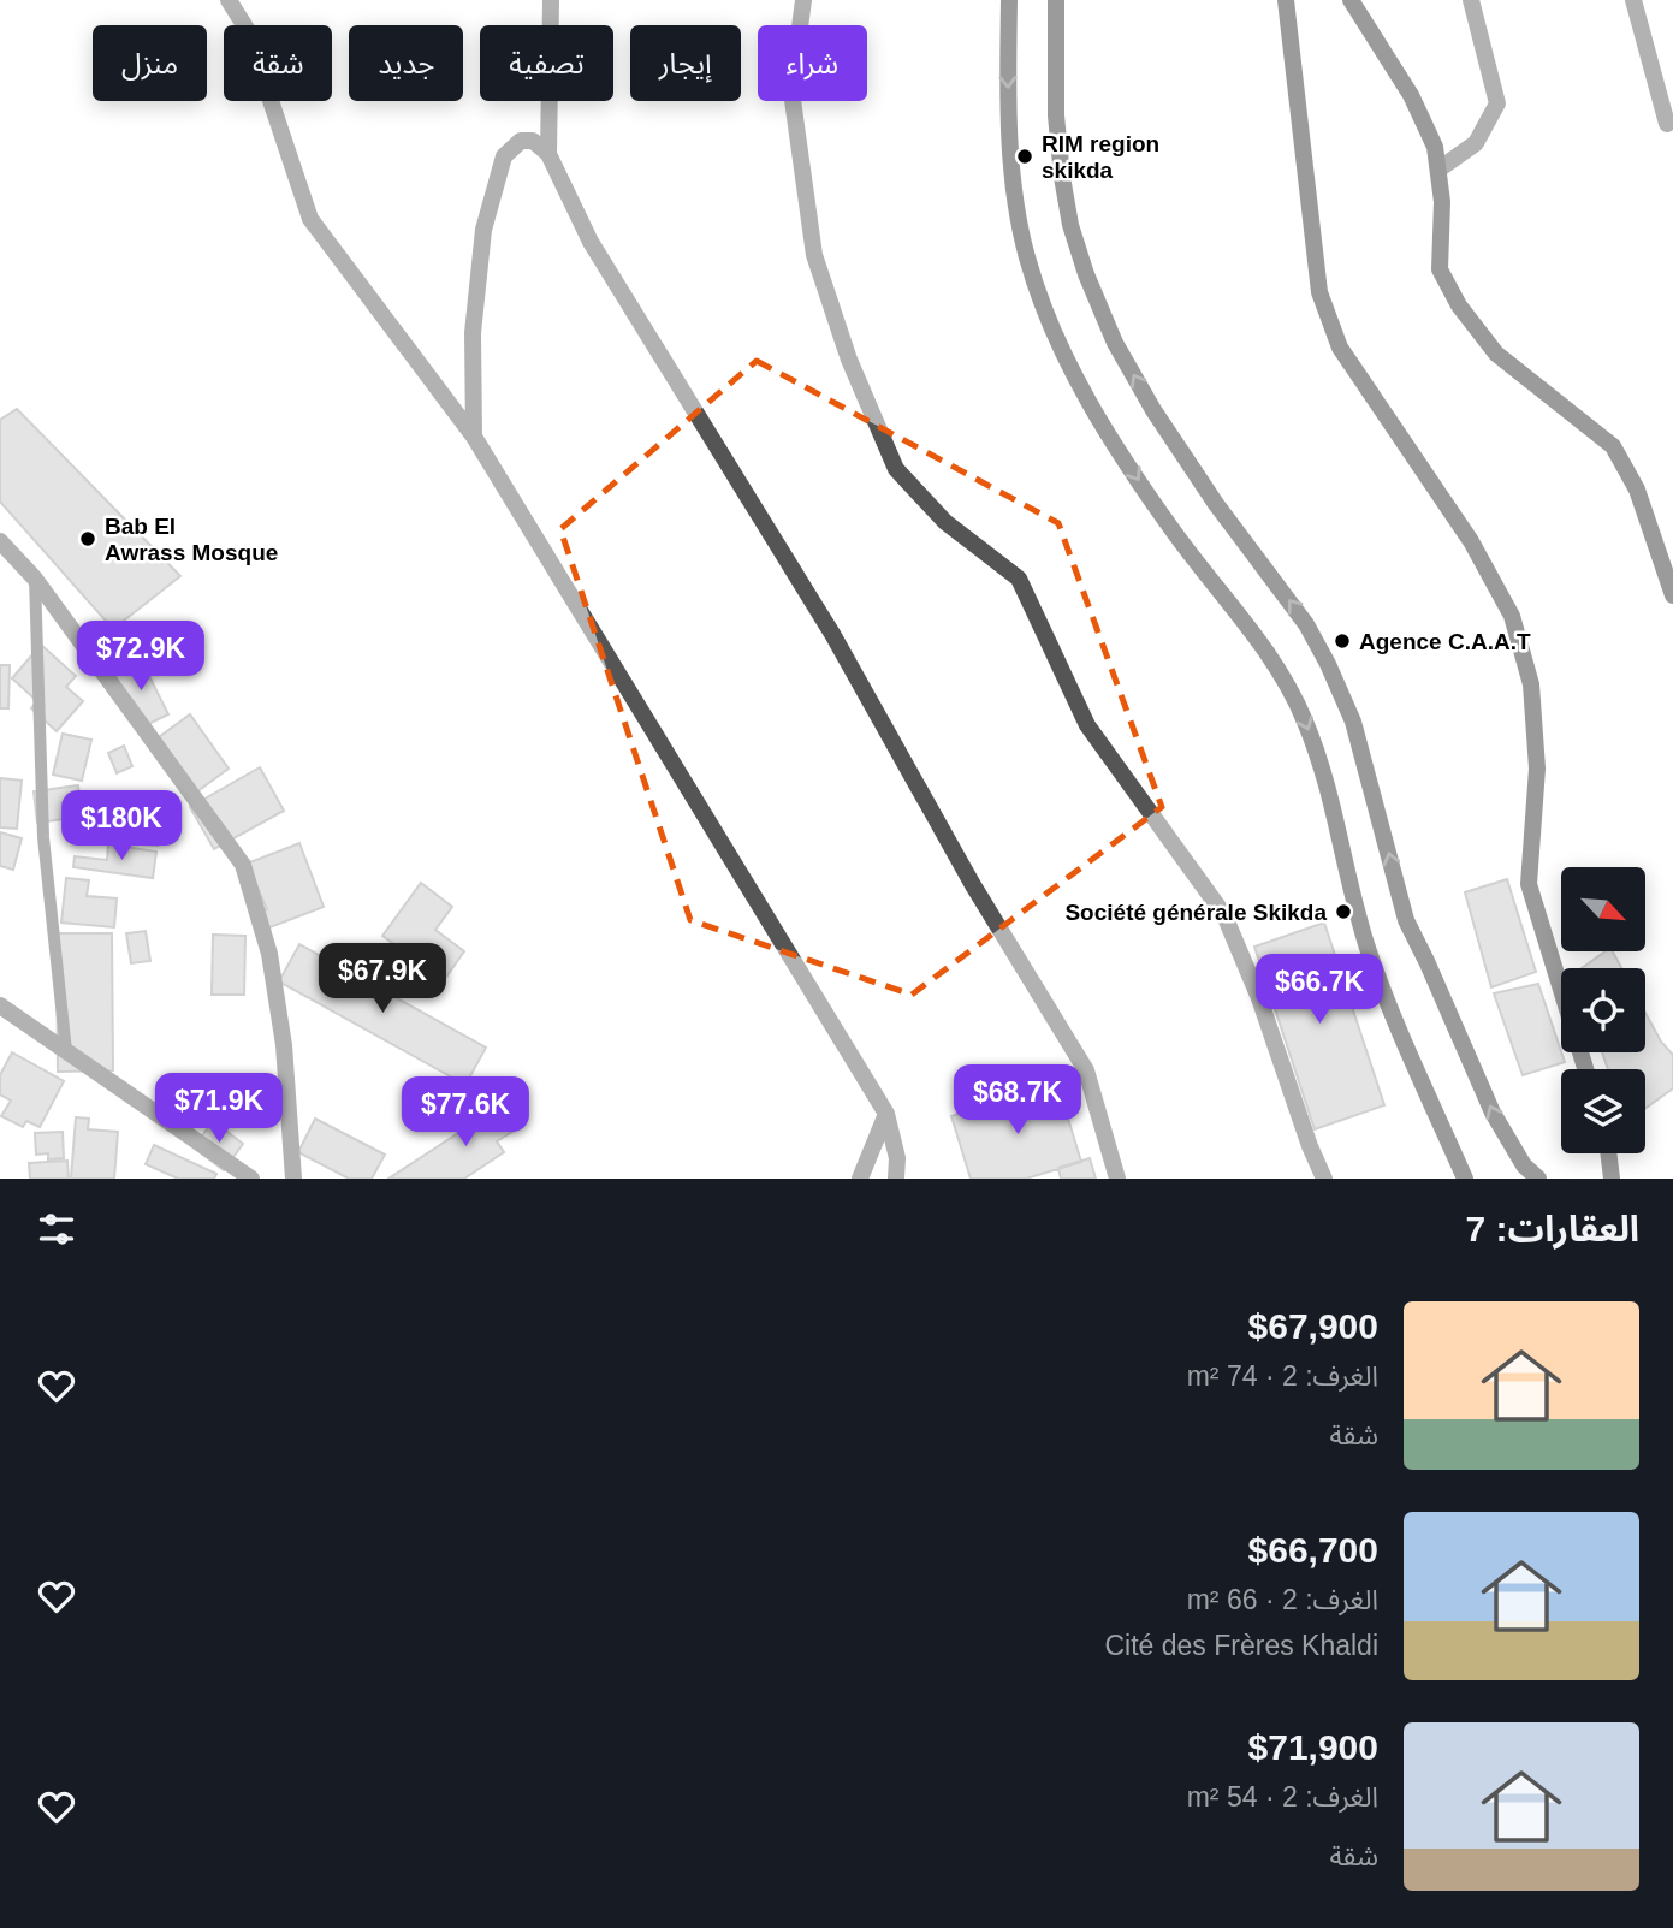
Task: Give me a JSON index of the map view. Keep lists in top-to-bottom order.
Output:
{
  "places": [
    "RIM region skikda",
    "Bab El Awrass Mosque",
    "Agence C.A.A.T",
    "Société générale Skikda"
  ],
  "north": "bottom right",
  "page": {
    "chip": [
      "شراء",
      "إيجار",
      "تصفية",
      "جديد",
      "شقة",
      "منزل"
    ],
    "price": [
      "$72.9K",
      "$180K",
      "$67.9K",
      "$66.7K",
      "$68.7K",
      "$71.9K",
      "$77.6K"
    ],
    "heading": "العقارات: 7",
    "list": [
      {
        "name": "$67,900",
        "note": "الغرف: 2 · 74 m² · شقة"
      },
      {
        "name": "$66,700",
        "note": "الغرف: 2 · 66 m² · Cité des Frères Khaldi"
      },
      {
        "name": "$71,900",
        "note": "الغرف: 2 · 54 m² · شقة"
      }
    ]
  }
}
